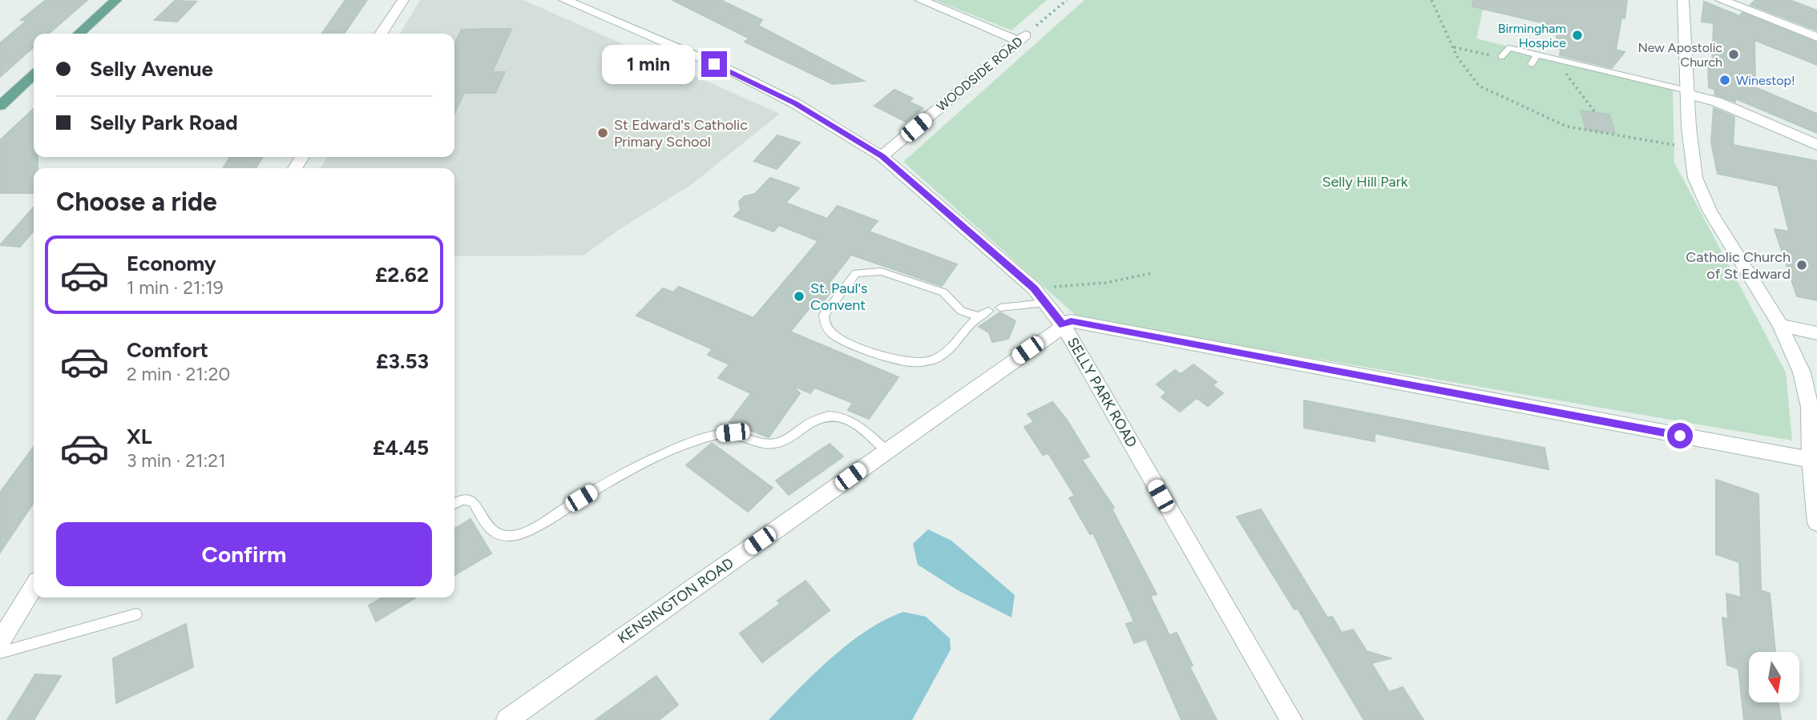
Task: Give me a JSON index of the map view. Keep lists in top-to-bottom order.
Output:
{
  "streets": {
    "street": ["WOODSIDE ROAD", "SELLY PARK ROAD", "KENSINGTON ROAD"]
  },
  "crossings": [
    ["WOODSIDE ROAD", "SELLY PARK ROAD"],
    ["SELLY PARK ROAD", "KENSINGTON ROAD"]
  ],
  "parks": ["Selly Hill Park"],
  "places": [
    "Birmingham Hospice",
    "New Apostolic Church",
    "Winestop!",
    "St Edward's Catholic Primary School",
    "Catholic Church of St Edward",
    "St. Paul's Convent"
  ],
  "north": "bottom",
  "page": {
    "banner": ["Selly Avenue", "Selly Park Road"],
    "bubble": "1 min",
    "heading": "Choose a ride",
    "list": [
      {
        "name": "Economy",
        "note": "1 min · 21:19",
        "value": "£2.62"
      },
      {
        "name": "Comfort",
        "note": "2 min · 21:20",
        "value": "£3.53"
      },
      {
        "name": "XL",
        "note": "3 min · 21:21",
        "value": "£4.45"
      }
    ],
    "buttons": "Confirm"
  }
}
